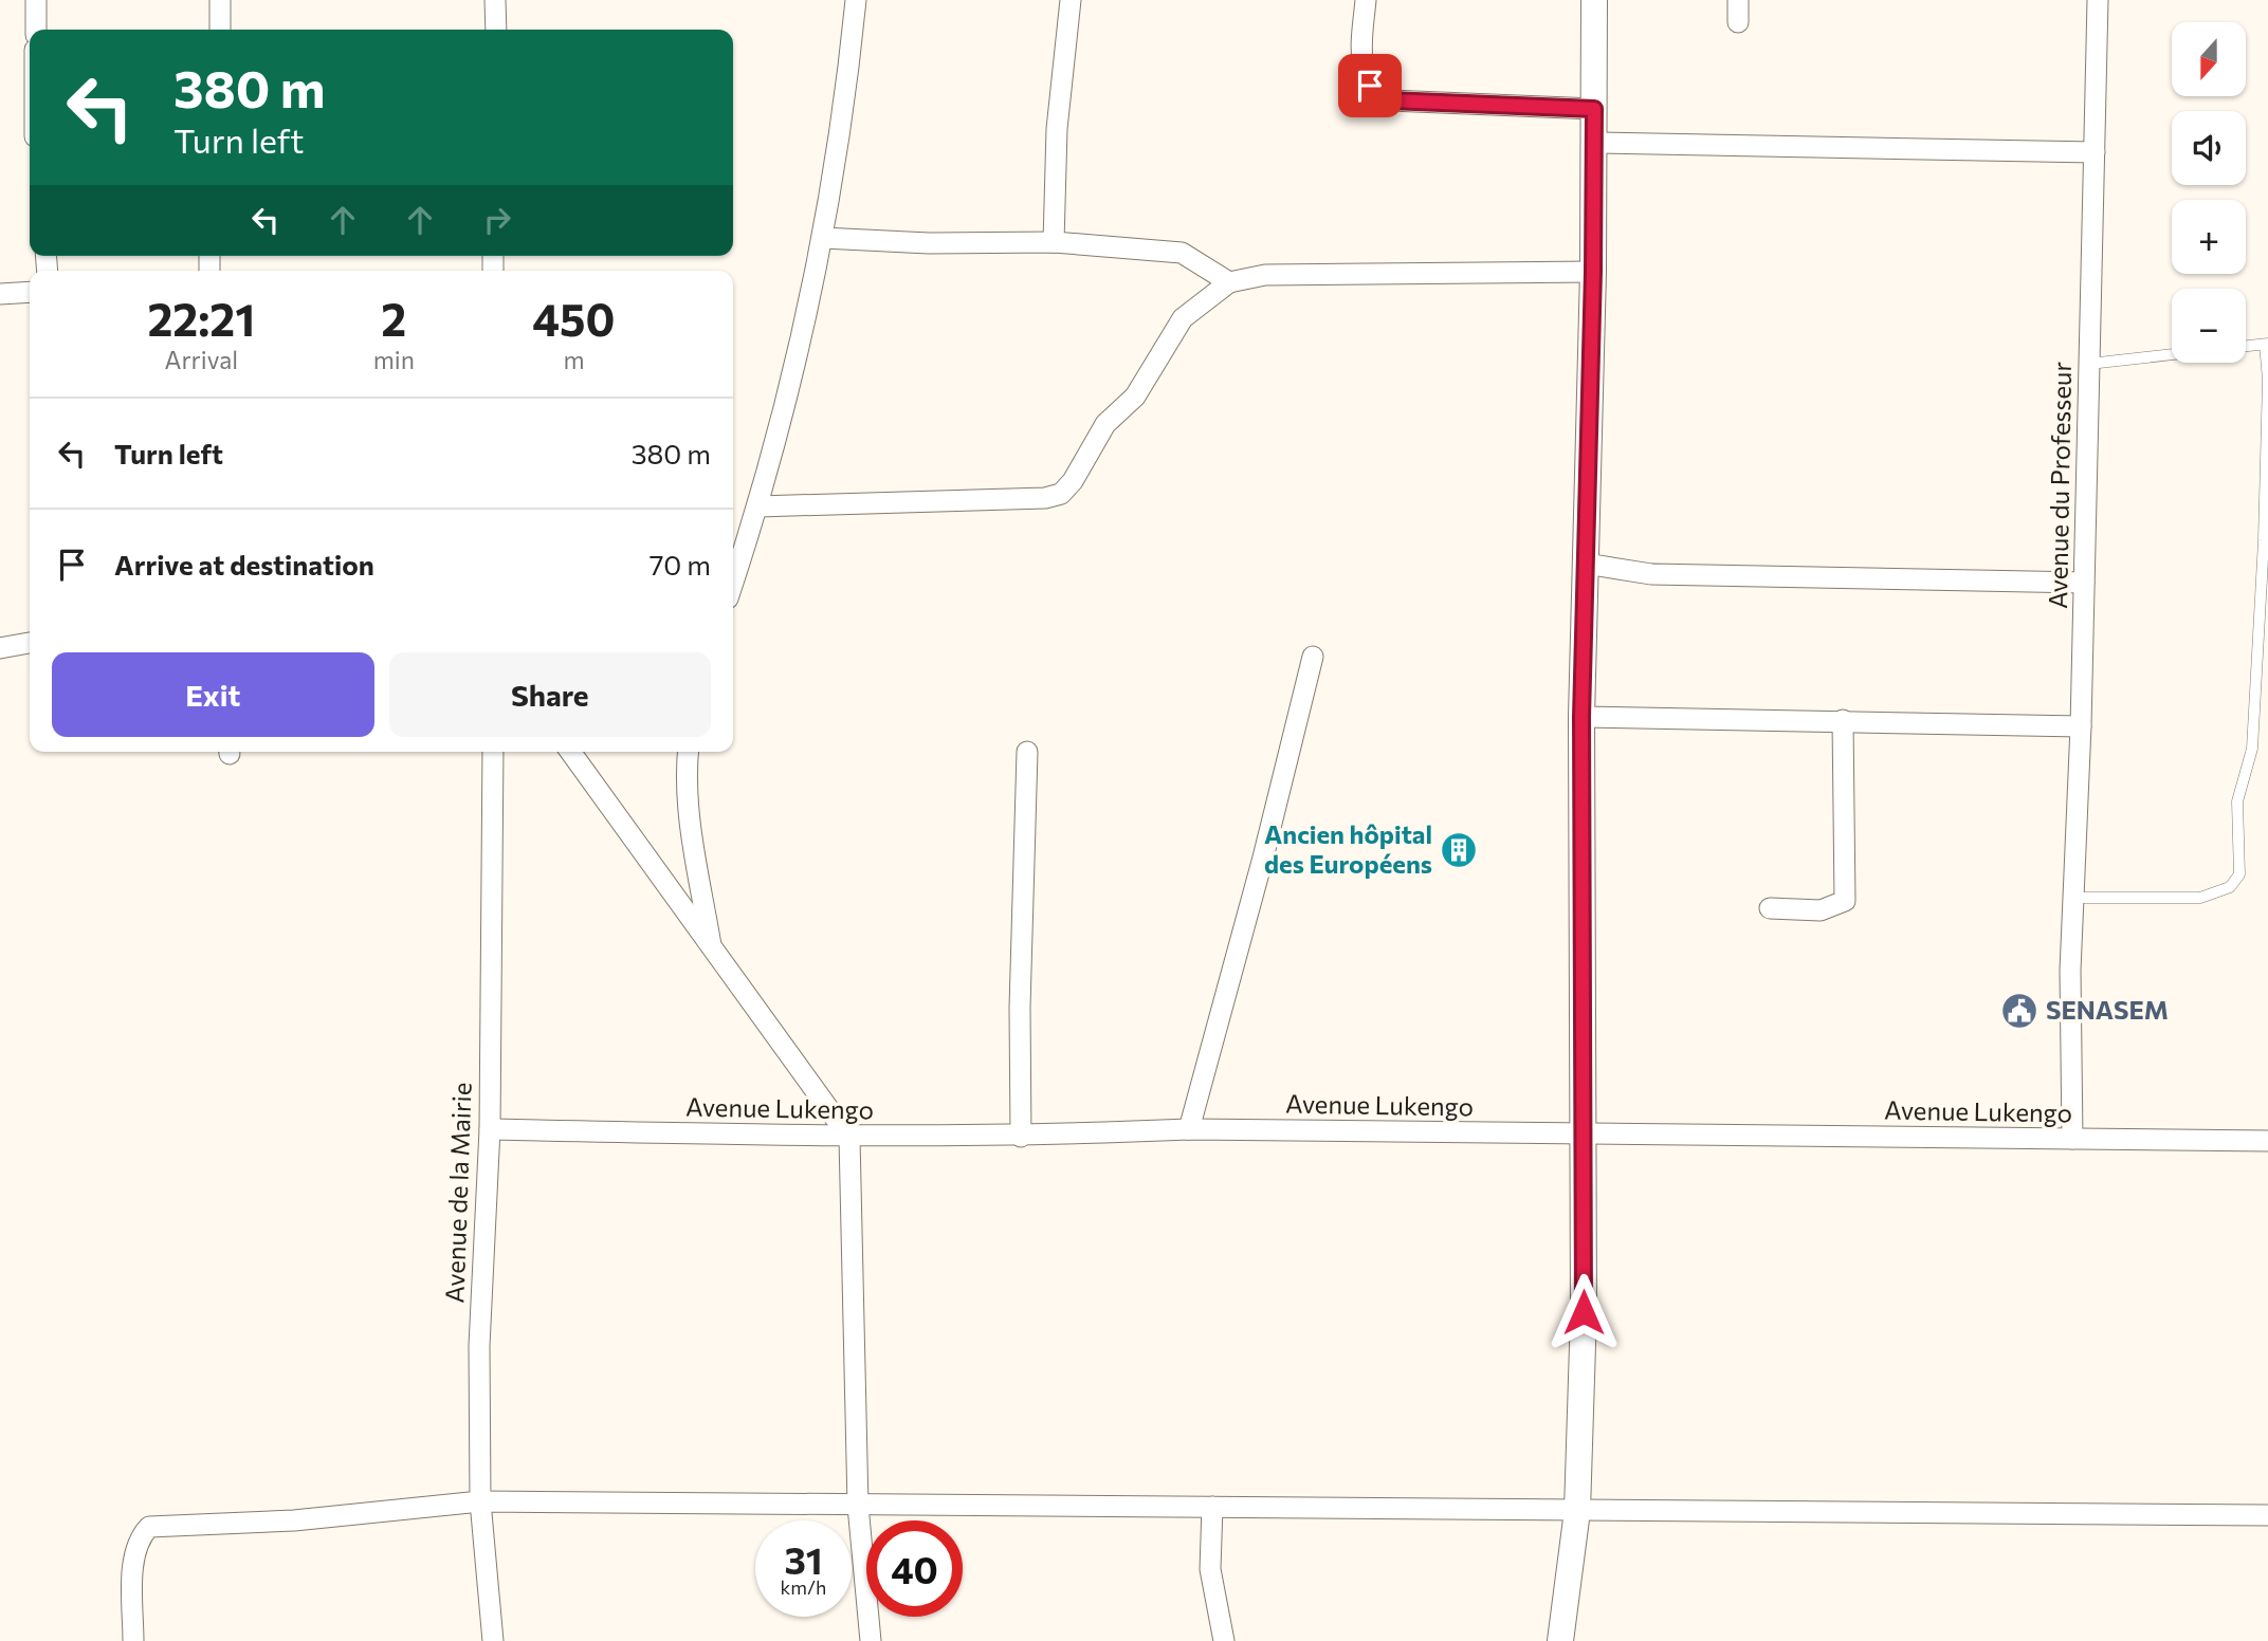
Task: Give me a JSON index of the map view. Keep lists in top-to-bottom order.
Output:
{
  "streets": {
    "street": ["Avenue du Professeur", "Avenue Lukengo", "Avenue de la Mairie"]
  },
  "crossings": [
    ["Avenue du Professeur", "Avenue Lukengo"],
    ["Avenue Lukengo", "Avenue de la Mairie"]
  ],
  "places": {
    "building": ["Ancien hôpital des Européens"],
    "public building": ["SENASEM"]
  },
  "north": "bottom",
  "page": {
    "map_buttons": ["+", "−"],
    "turn": ["380 m", "Turn left"],
    "eta": [
      "22:21",
      "Arrival",
      "2",
      "min",
      "450",
      "m"
    ],
    "list": [
      {
        "name": "Turn left",
        "value": "380 m"
      },
      {
        "name": "Arrive at destination",
        "value": "70 m"
      }
    ],
    "buttons": ["Exit", "Share"],
    "speed": "31 km/h",
    "limit": "40"
  }
}
